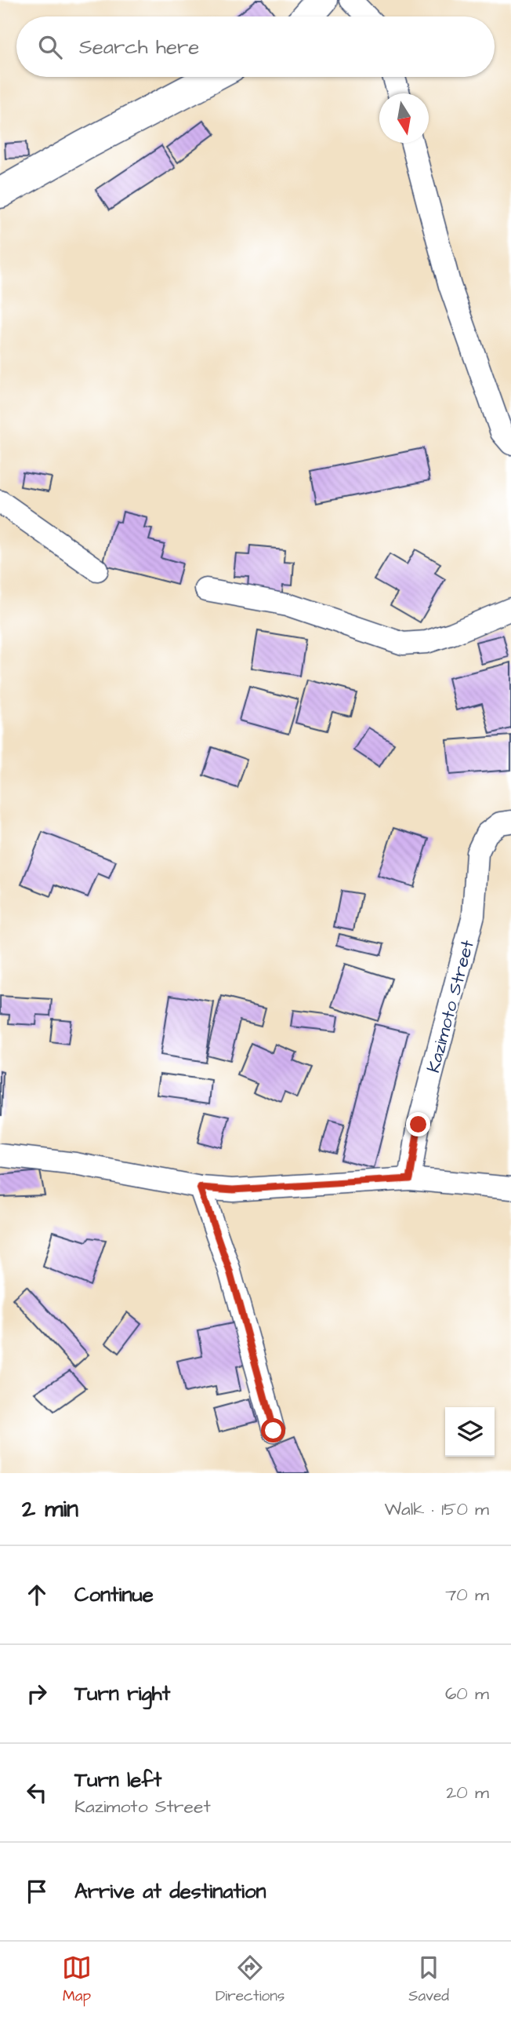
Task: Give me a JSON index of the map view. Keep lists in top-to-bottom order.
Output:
{
  "streets": {
    "street": ["Kazimoto Street"]
  },
  "north": "bottom",
  "page": {
    "search": "Search here",
    "heading": ["2 min", "Walk · 150 m"],
    "list": [
      ["Continue", "70 m"],
      ["Turn right", "60 m"],
      ["Turn left", "Kazimoto Street", "20 m"],
      "Arrive at destination"
    ],
    "nav": ["Map", "Directions", "Saved"]
  }
}
